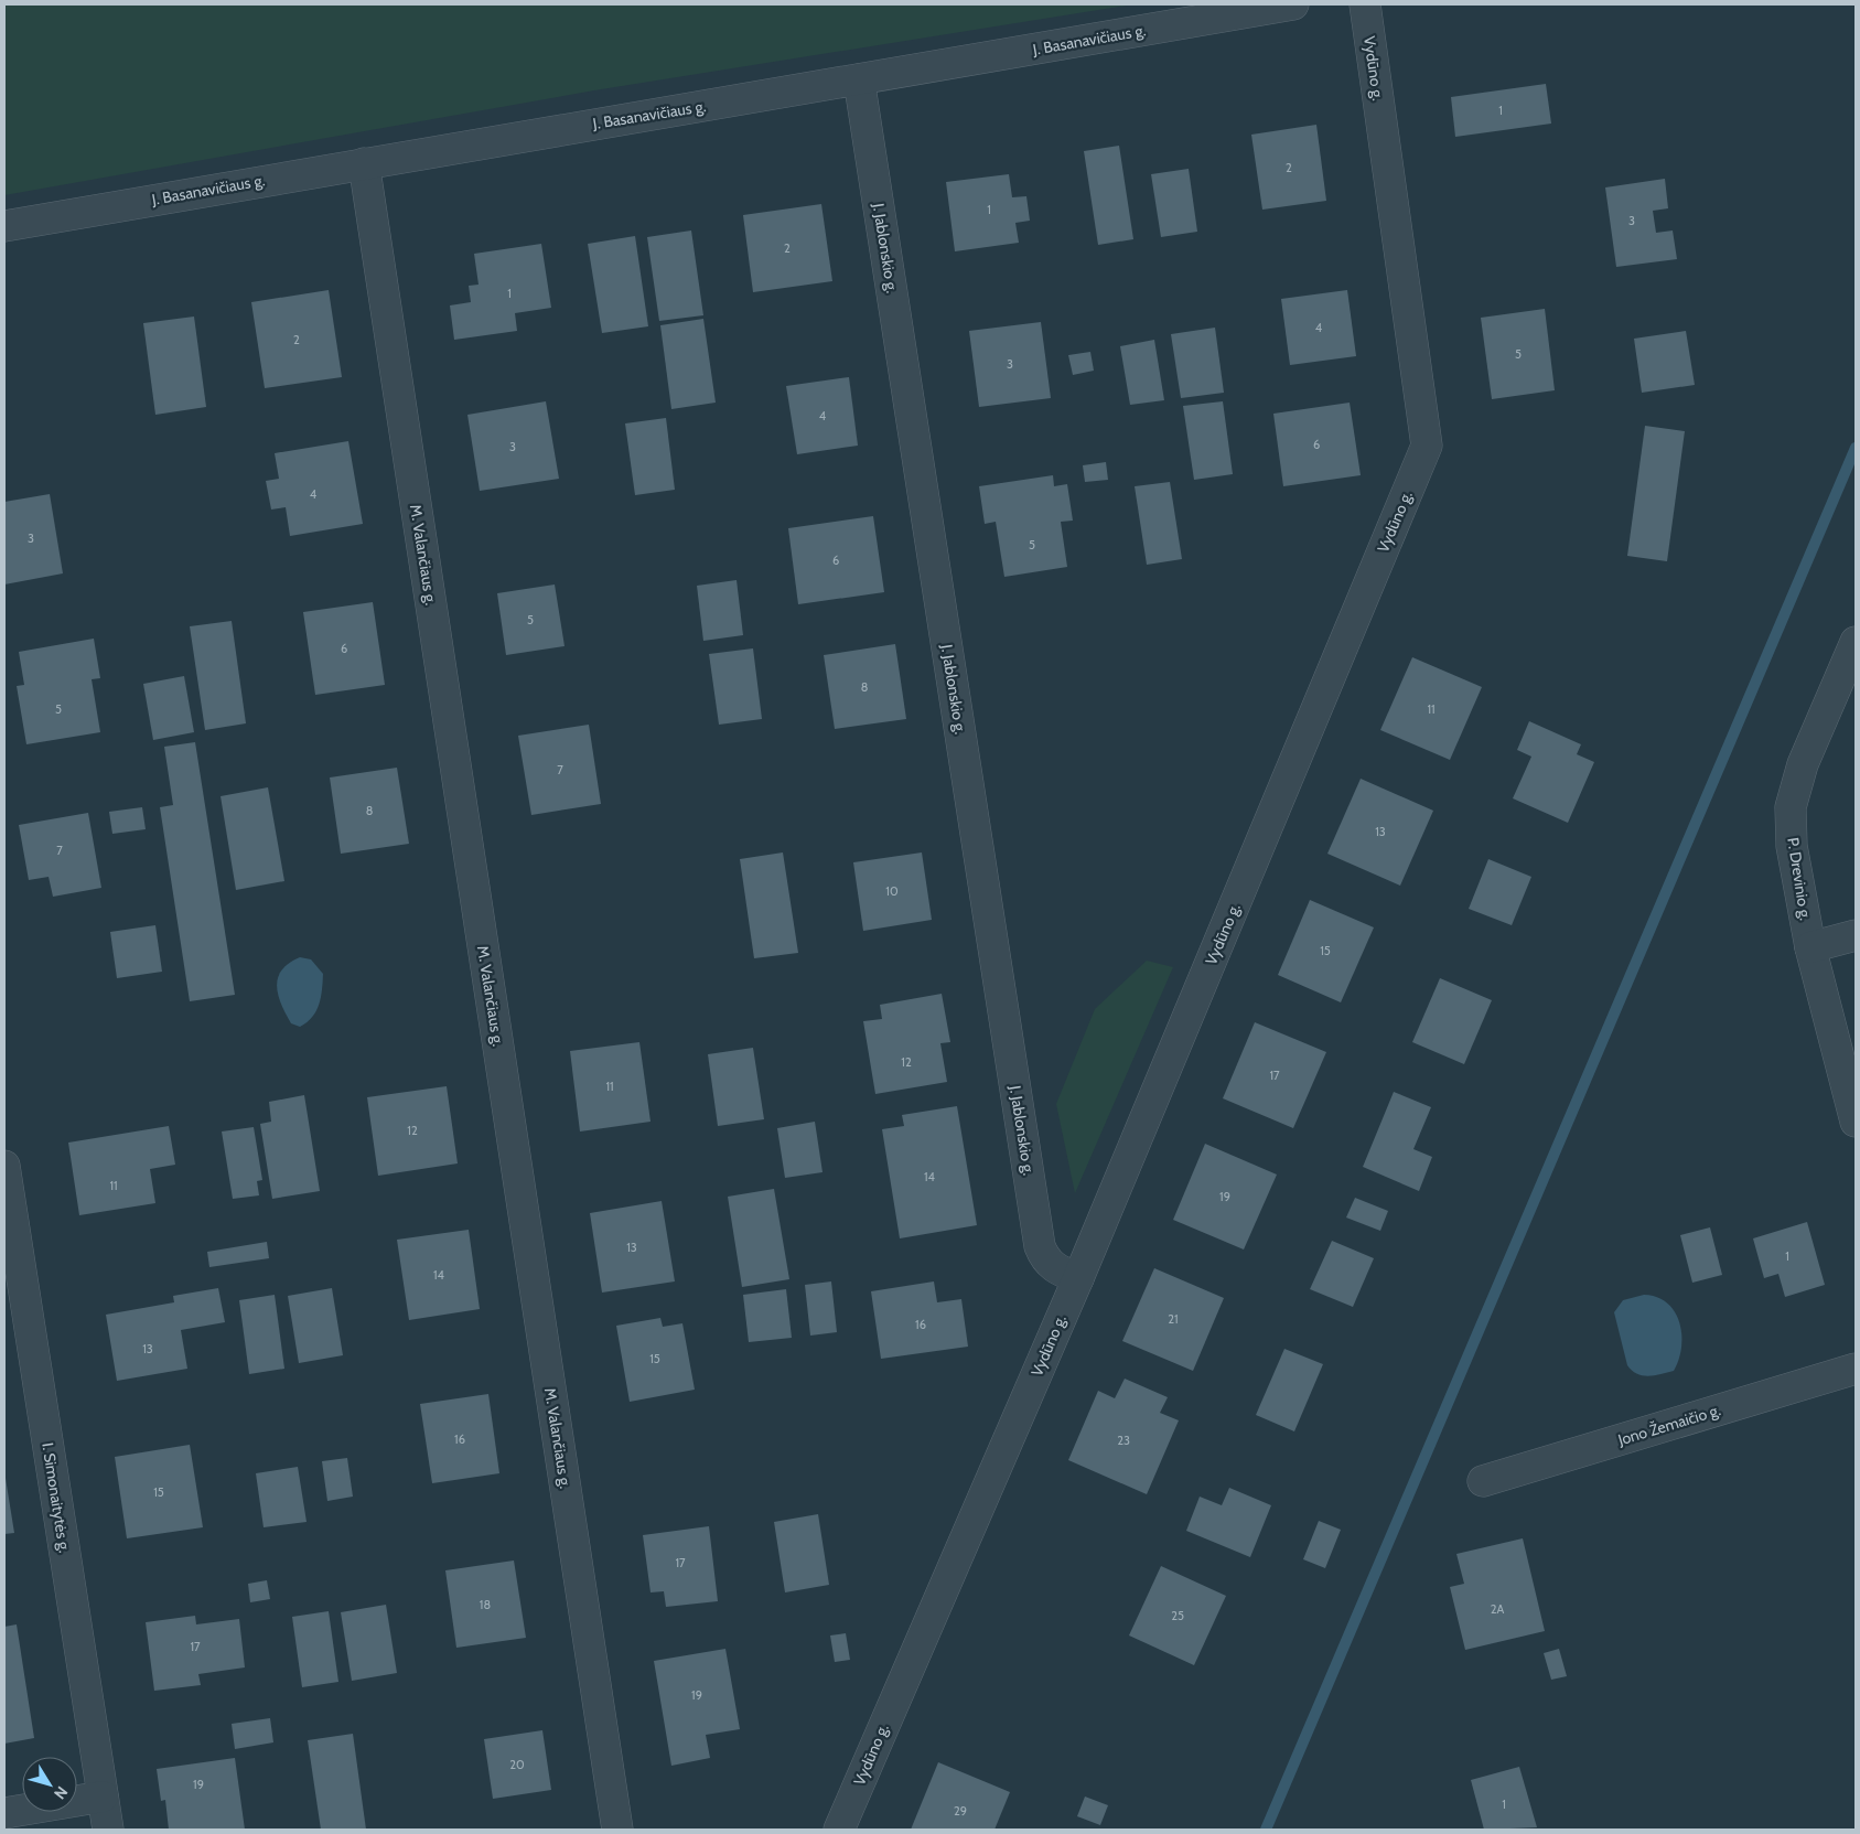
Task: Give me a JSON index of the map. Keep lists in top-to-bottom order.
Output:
{
  "streets": {
    "street": [
      "J. Basanavičiaus g.",
      "Vydūno g.",
      "J. Jablonskio g.",
      "M. Valančiaus g.",
      "P. Drevinio g.",
      "Jono Žemaičio g.",
      "I. Simonaitytės g."
    ]
  },
  "crossings": [
    ["J. Basanavičiaus g.", "J. Jablonskio g."],
    ["J. Basanavičiaus g.", "M. Valančiaus g."],
    ["Vydūno g.", "J. Jablonskio g."]
  ],
  "house_numbers": [
    "1",
    "2",
    "1",
    "3",
    "2",
    "1",
    "4",
    "2",
    "5",
    "3",
    "4",
    "6",
    "3",
    "4",
    "3",
    "5",
    "6",
    "5",
    "6",
    "8",
    "5",
    "11",
    "7",
    "8",
    "13",
    "7",
    "10",
    "15",
    "12",
    "17",
    "11",
    "12",
    "14",
    "11",
    "19",
    "13",
    "1",
    "14",
    "21",
    "16",
    "13",
    "15",
    "16",
    "23",
    "15",
    "17",
    "18",
    "2A",
    "25",
    "17",
    "19",
    "20",
    "19",
    "1",
    "29"
  ],
  "north": "bottom right"
}
